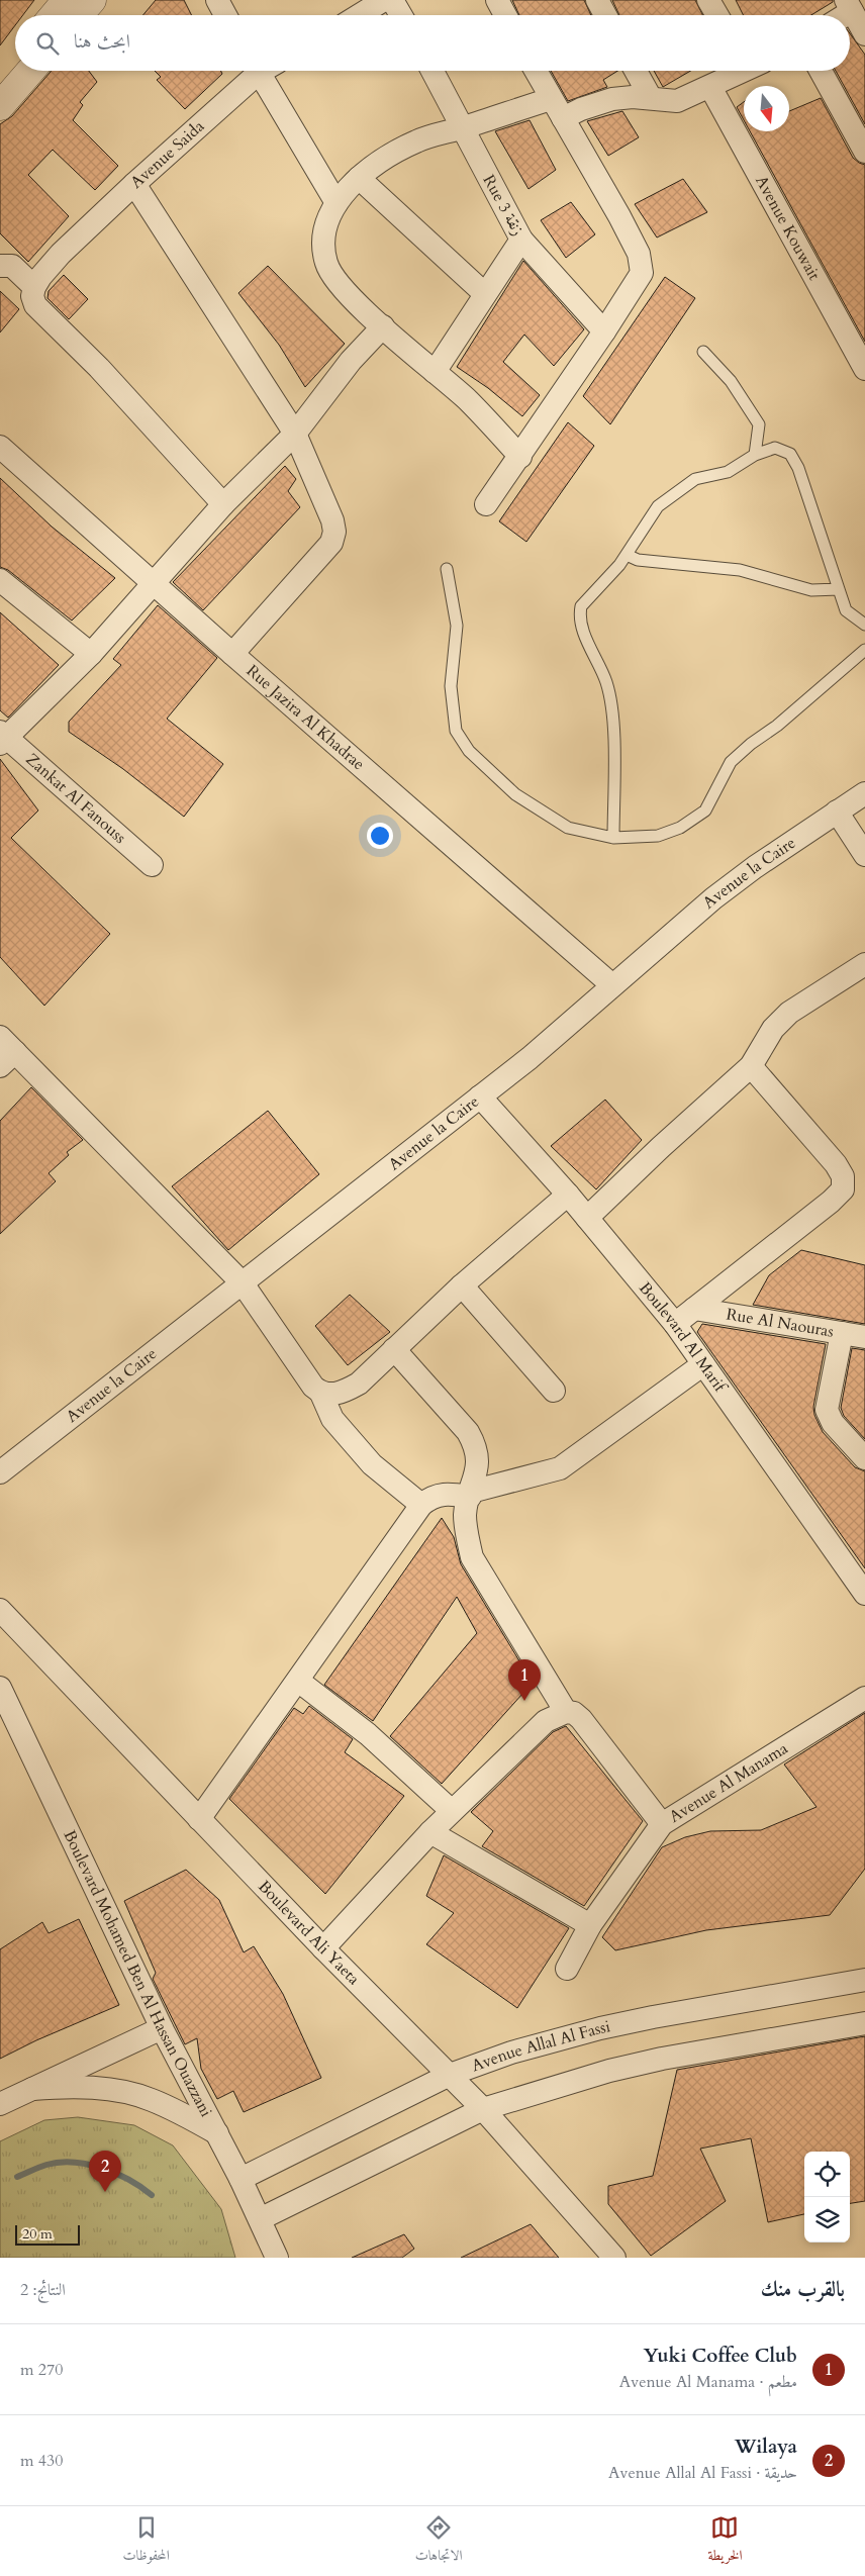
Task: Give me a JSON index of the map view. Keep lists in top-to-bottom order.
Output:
{
  "streets": {
    "street": [
      "Avenue Saida",
      "Rue 3 زنقة",
      "Avenue Kouwait",
      "Rue Jazira Al Khadrae",
      "Zankat Al Fanouss",
      "Avenue la Caire",
      "Rue Al Naouras",
      "Boulevard Al Marif",
      "Avenue Al Manama",
      "Boulevard Ali Yaeta",
      "Boulevard Mohamed Ben Al Hassan Ouazzani",
      "Avenue Allal Al Fassi"
    ]
  },
  "crossings": [
    ["Rue Jazira Al Khadrae", "Avenue la Caire"],
    ["Avenue la Caire", "Boulevard Al Marif"],
    ["Boulevard Ali Yaeta", "Avenue Allal Al Fassi"],
    ["Boulevard Mohamed Ben Al Hassan Ouazzani", "Avenue Allal Al Fassi"]
  ],
  "scale_bar": "20 m",
  "north": "bottom",
  "page": {
    "search": "ابحث هنا",
    "pins": ["1", "2"],
    "scale": "20 m",
    "heading": ["بالقرب منك", "النتائج: 2"],
    "list": [
      {
        "mark": "1",
        "name": "Yuki Coffee Club",
        "note": "مطعم · Avenue Al Manama",
        "value": "270 m"
      },
      {
        "mark": "2",
        "name": "Wilaya",
        "note": "حديقة · Avenue Allal Al Fassi",
        "value": "430 m"
      }
    ],
    "nav": ["الخريطة", "الاتجاهات", "المحفوظات"]
  }
}
